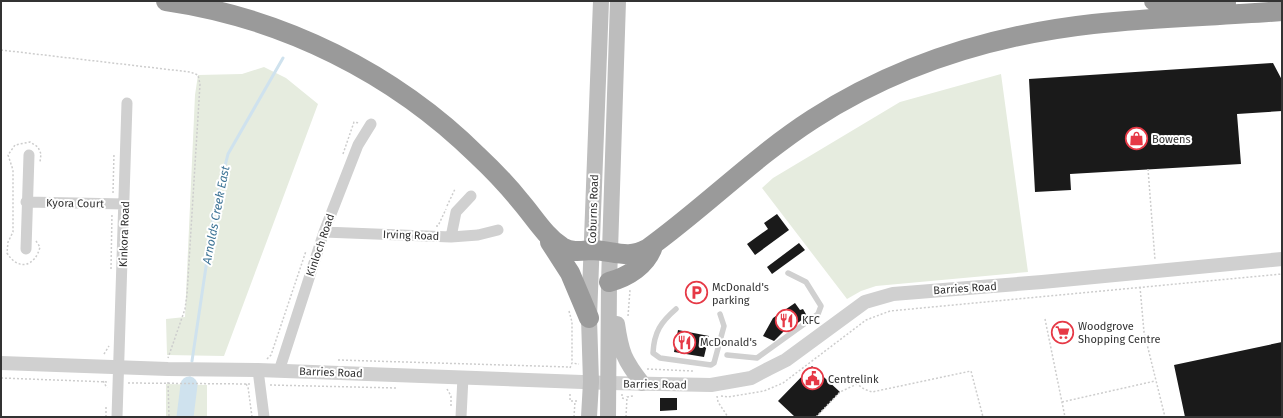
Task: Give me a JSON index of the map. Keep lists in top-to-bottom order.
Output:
{
  "streets": {
    "main road": ["Coburns Road"],
    "street": [
      "Kyora Court",
      "Kinkora Road",
      "Irving Road",
      "Kinloch Road",
      "Barries Road"
    ]
  },
  "crossings": [
    ["Kyora Court", "Kinkora Road"],
    ["Coburns Road", "Barries Road"],
    ["Kinkora Road", "Barries Road"],
    ["Irving Road", "Kinloch Road"],
    ["Kinloch Road", "Barries Road"]
  ],
  "water": ["Arnolds Creek East"],
  "places": {
    "shop": ["Bowens"],
    "parking": ["McDonald's parking"],
    "restaurant": ["KFC", "McDonald's"],
    "supermarket": ["Woodgrove Shopping Centre"],
    "public building": ["Centrelink"]
  }
}
